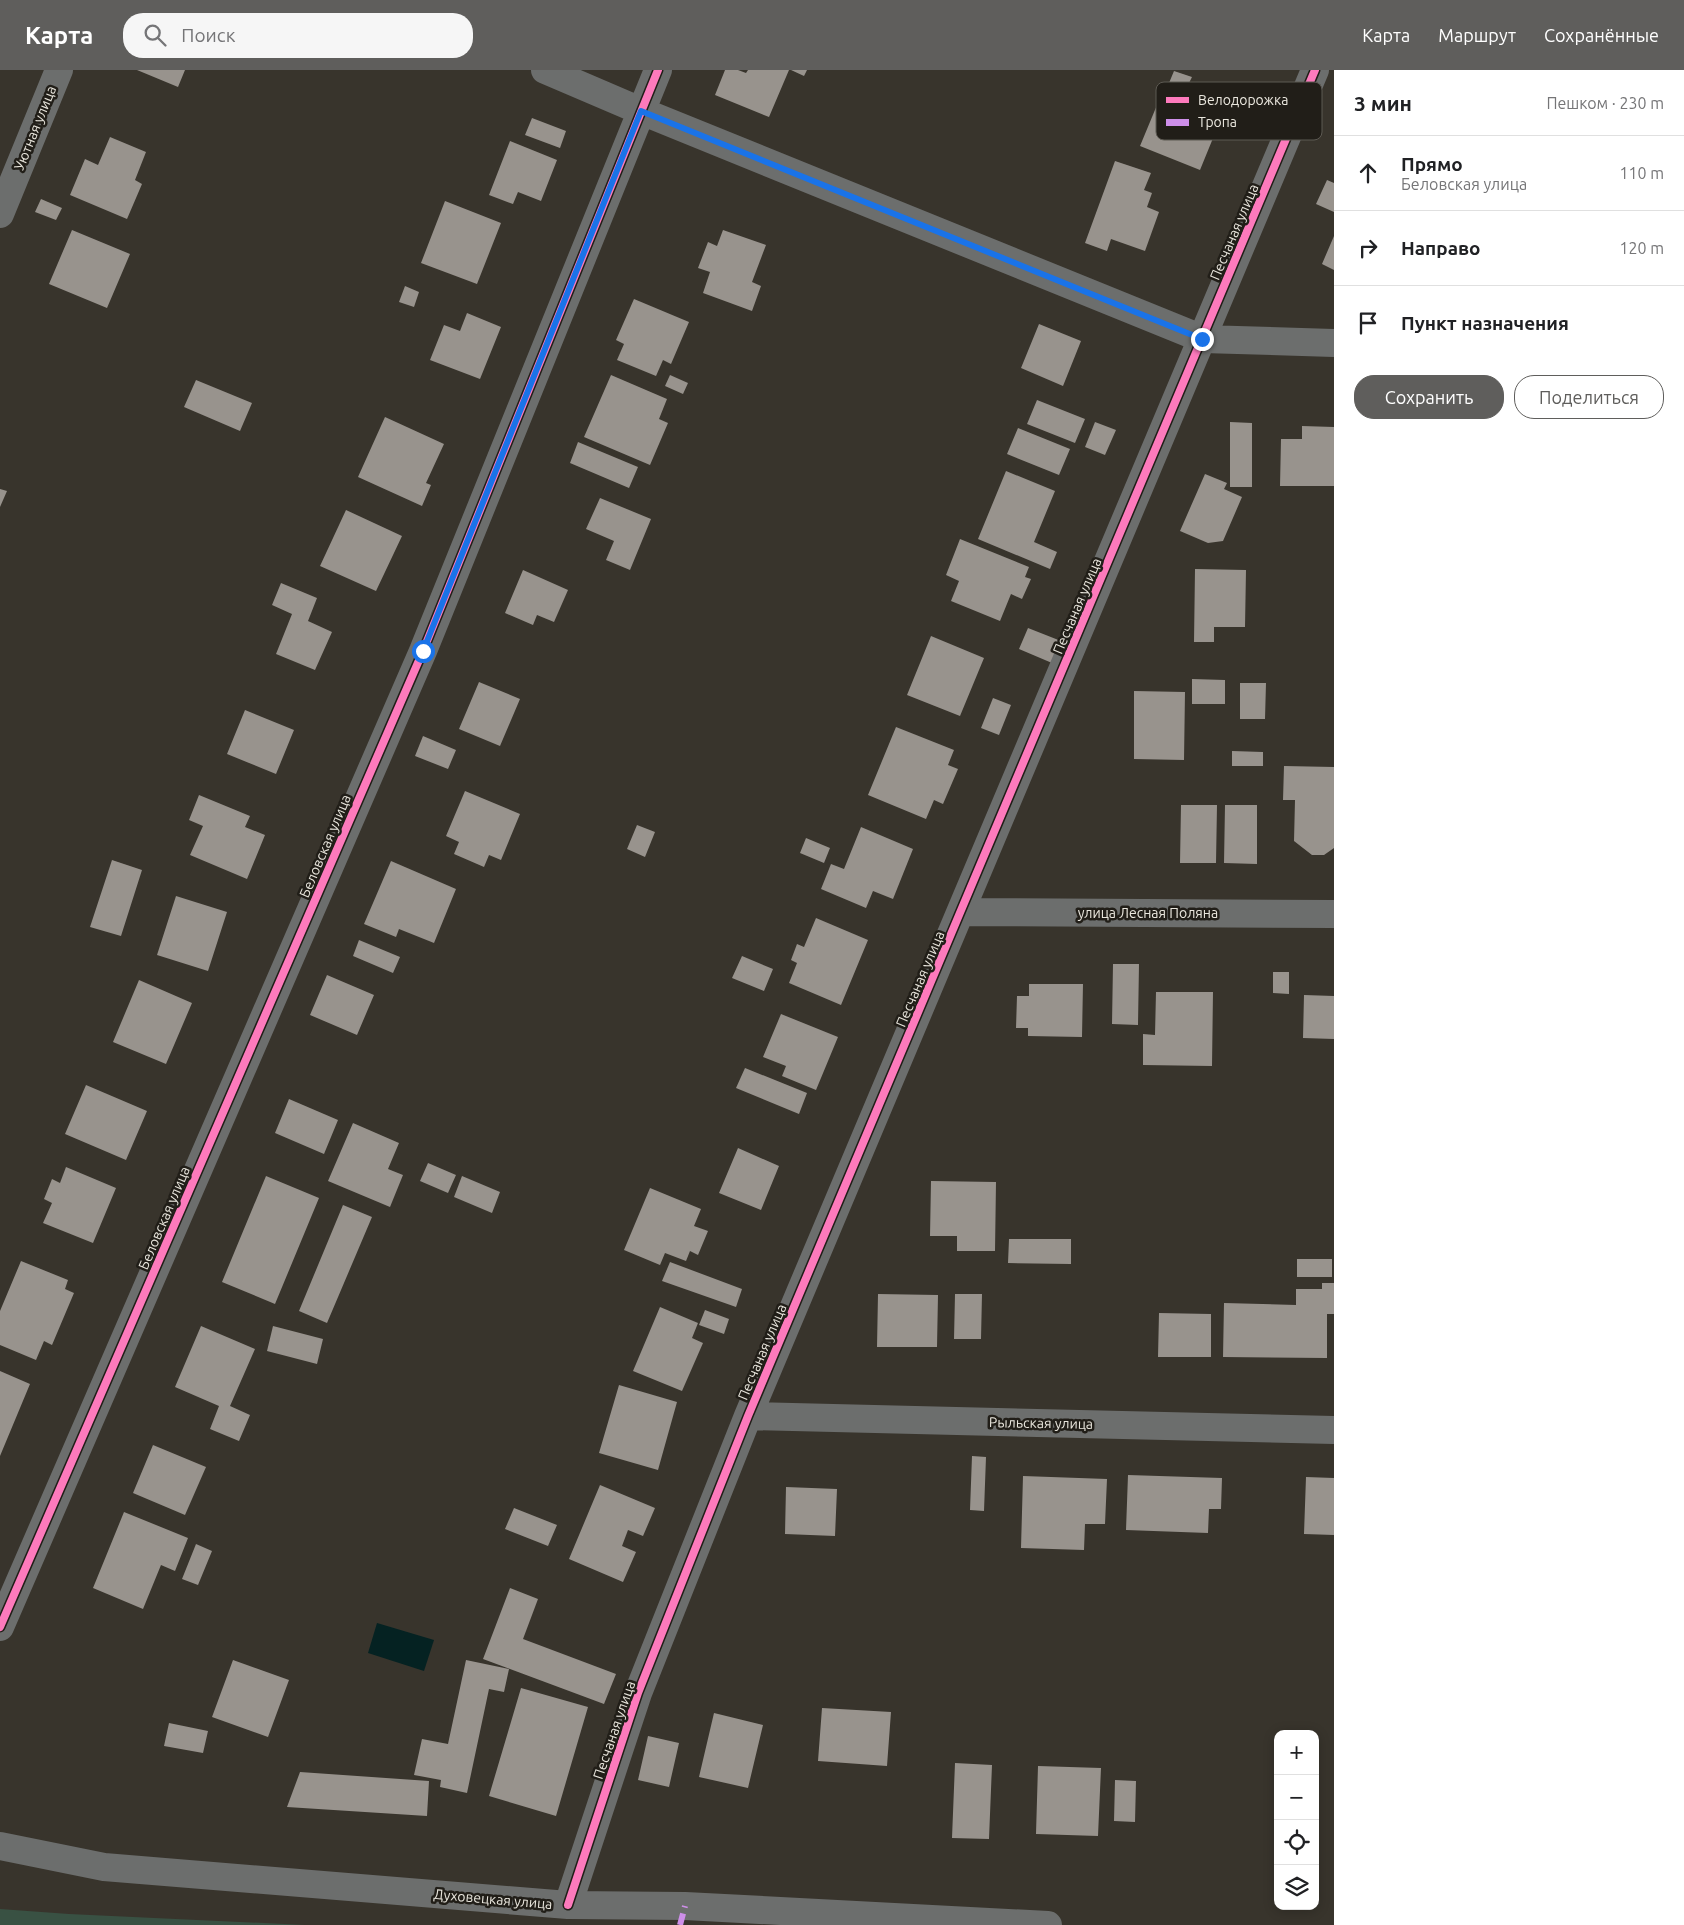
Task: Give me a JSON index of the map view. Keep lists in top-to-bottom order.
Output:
{
  "streets": {
    "street": [
      "Уютная улица",
      "Песчаная улица",
      "Беловская улица",
      "улица Лесная Поляна",
      "Рыльская улица",
      "Духовецкая улица"
    ]
  },
  "crossings": [
    ["Песчаная улица", "улица Лесная Поляна"],
    ["Песчаная улица", "Рыльская улица"],
    ["Песчаная улица", "Духовецкая улица"]
  ],
  "legend": ["Велодорожка", "Тропа"],
  "page": {
    "header": "Карта",
    "search": "Поиск",
    "nav": ["Карта", "Маршрут", "Сохранённые"],
    "heading": ["3 мин", "Пешком · 230 m"],
    "list": [
      ["Прямо", "Беловская улица", "110 m"],
      ["Направо", "120 m"],
      "Пункт назначения"
    ],
    "buttons": ["Сохранить", "Поделиться"],
    "map_buttons": ["+", "−"]
  }
}
